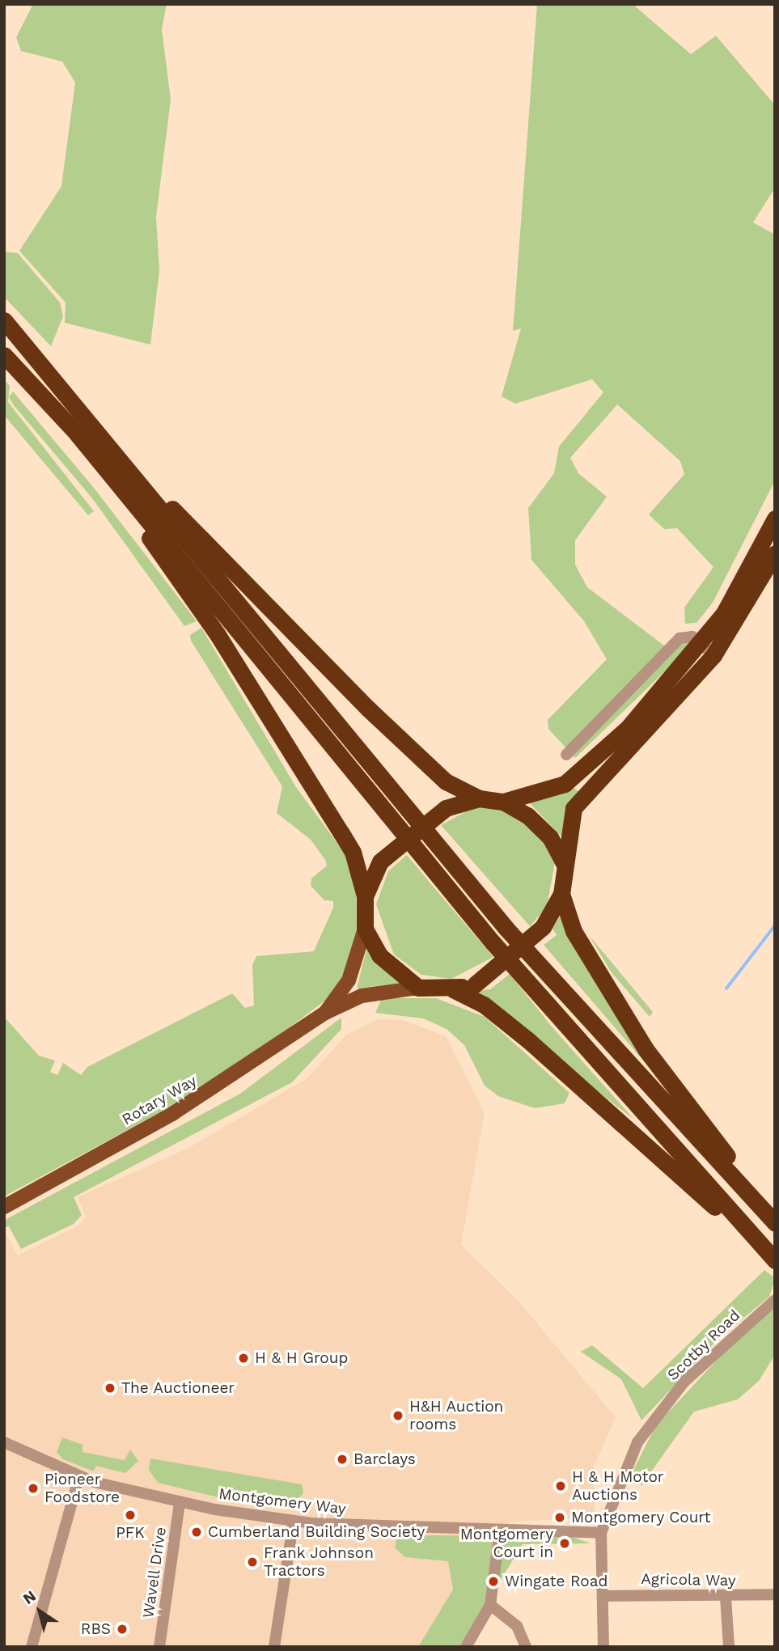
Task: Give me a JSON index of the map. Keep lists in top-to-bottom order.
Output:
{
  "streets": {
    "main road": ["Rotary Way"],
    "street": [
      "Scotby Road",
      "Montgomery Way",
      "Wavell Drive",
      "Agricola Way"
    ]
  },
  "crossings": [
    ["Scotby Road", "Montgomery Way"],
    ["Montgomery Way", "Wavell Drive"]
  ],
  "places": [
    "H & H Group",
    "The Auctioneer",
    "H&H Auction rooms",
    "Barclays",
    "H & H Motor Auctions",
    "Pioneer Foodstore",
    "PFK",
    "Montgomery Court",
    "Cumberland Building Society",
    "Montgomery Court in",
    "Frank Johnson Tractors",
    "Wingate Road",
    "RBS"
  ],
  "north": "top left"
}
